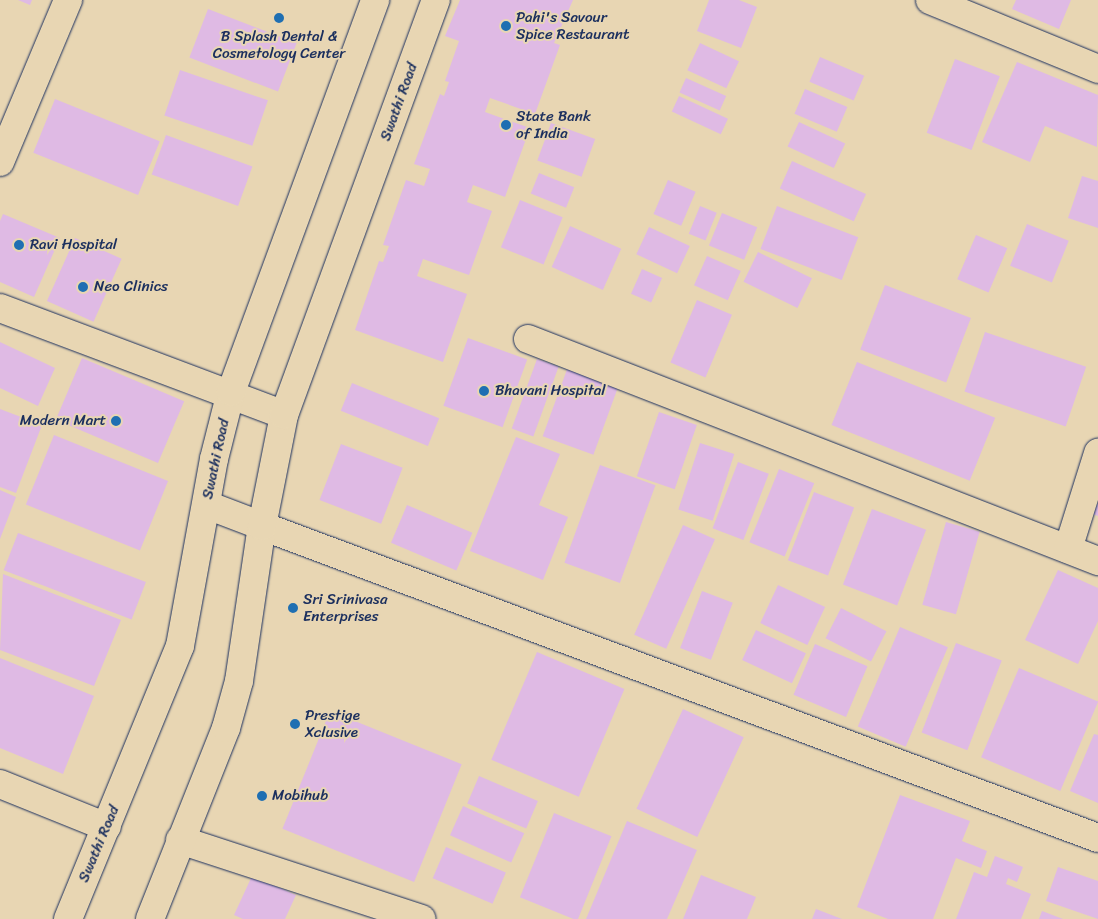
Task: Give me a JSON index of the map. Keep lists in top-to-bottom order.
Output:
{
  "streets": {
    "street": ["Swathi Road"]
  },
  "places": [
    "B Splash Dental & Cosmetology Center",
    "Pahi's Savour Spice Restaurant",
    "State Bank of India",
    "Ravi Hospital",
    "Neo Clinics",
    "Bhavani Hospital",
    "Modern Mart",
    "Sri Srinivasa Enterprises",
    "Prestige Xclusive",
    "Mobihub"
  ]
}
